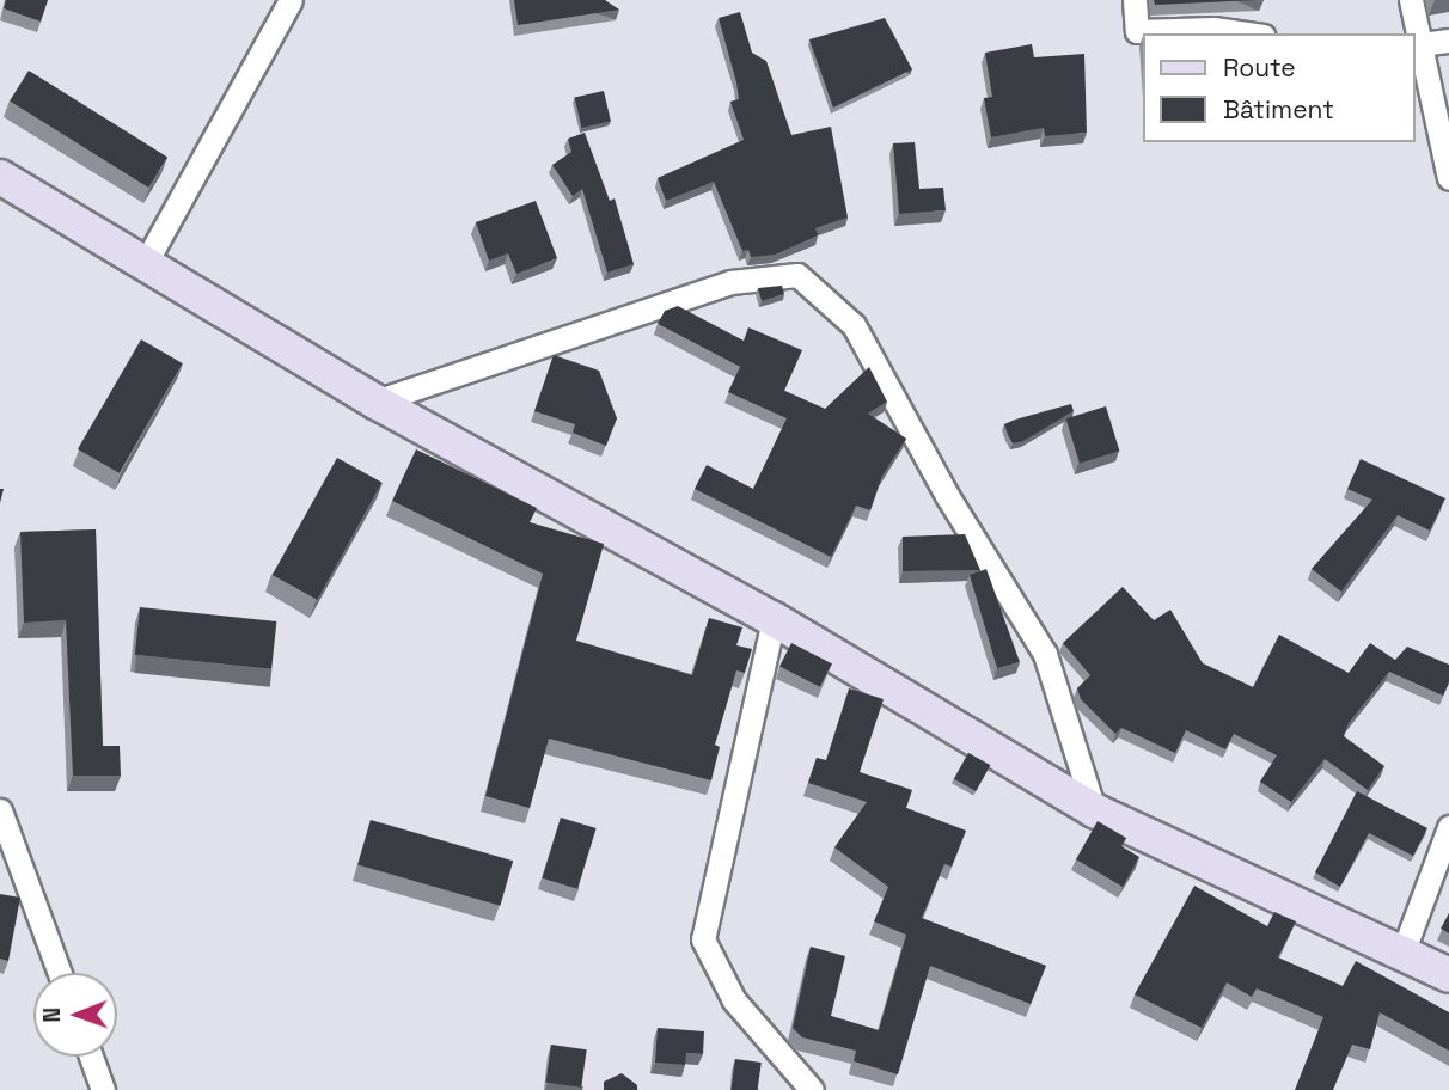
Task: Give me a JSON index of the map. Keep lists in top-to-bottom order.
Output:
{
  "legend": ["Route", "Bâtiment"],
  "north": "left"
}
